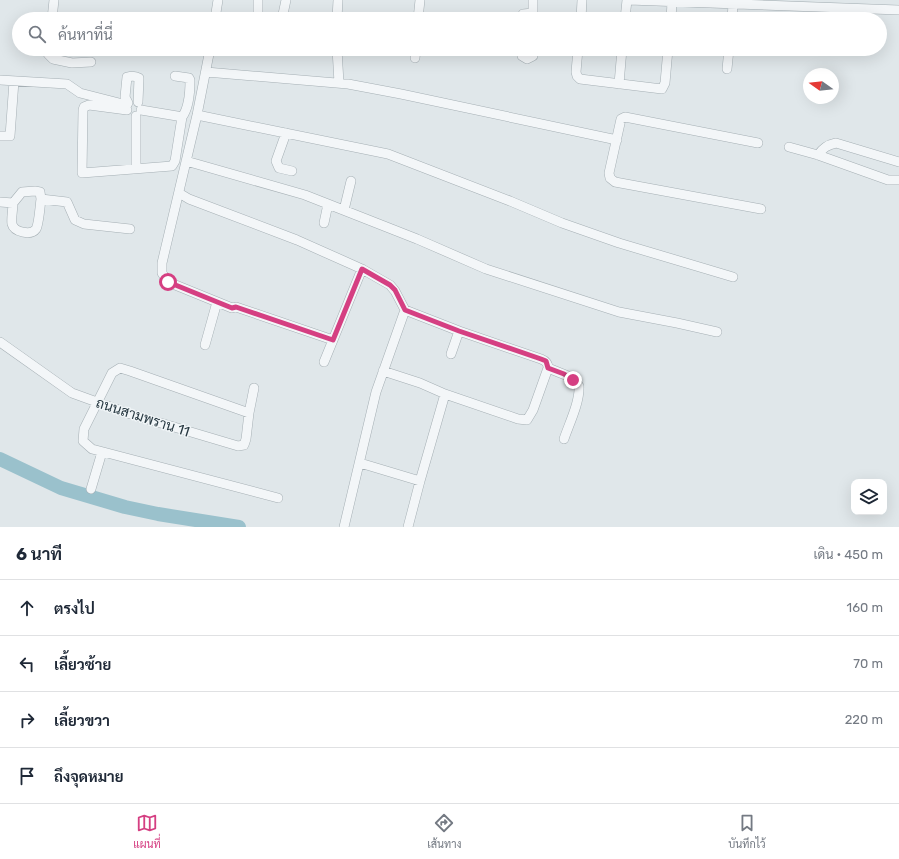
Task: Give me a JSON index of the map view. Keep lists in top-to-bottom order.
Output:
{
  "streets": {
    "street": ["ถนนสามพราน 11"]
  },
  "north": "left",
  "page": {
    "search": "ค้นหาที่นี่",
    "heading": ["6 นาที", "เดิน · 450 m"],
    "list": [
      ["ตรงไป", "160 m"],
      ["เลี้ยวซ้าย", "70 m"],
      ["เลี้ยวขวา", "220 m"],
      "ถึงจุดหมาย"
    ],
    "nav": ["แผนที่", "เส้นทาง", "บันทึกไว้"]
  }
}
